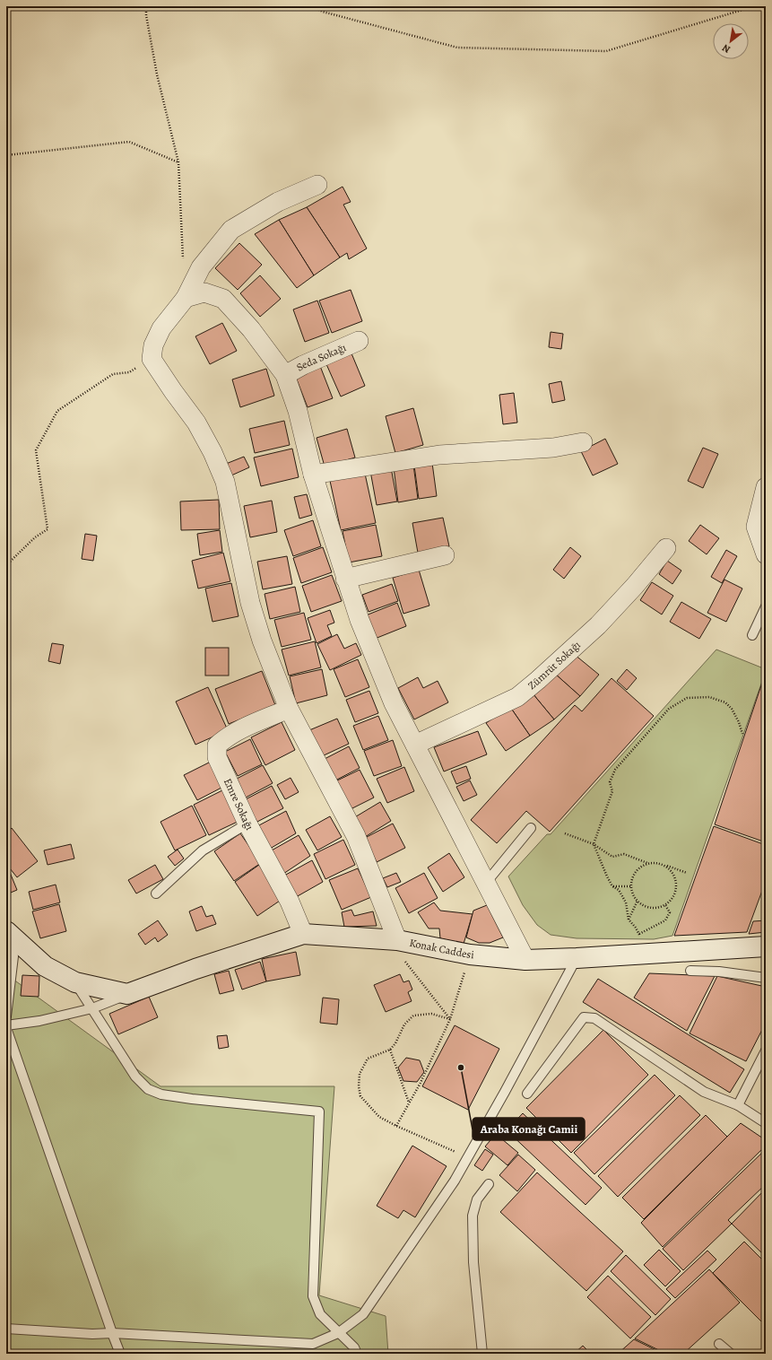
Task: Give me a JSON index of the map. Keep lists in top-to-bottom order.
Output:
{
  "streets": {
    "street": [
      "Seda Sokağı",
      "Zümrüt Sokağı",
      "Emre Sokağı",
      "Konak Caddesi"
    ]
  },
  "crossings": [
    ["Emre Sokağı", "Konak Caddesi"]
  ],
  "places": ["Araba Konağı Camii"],
  "north": "bottom left"
}
